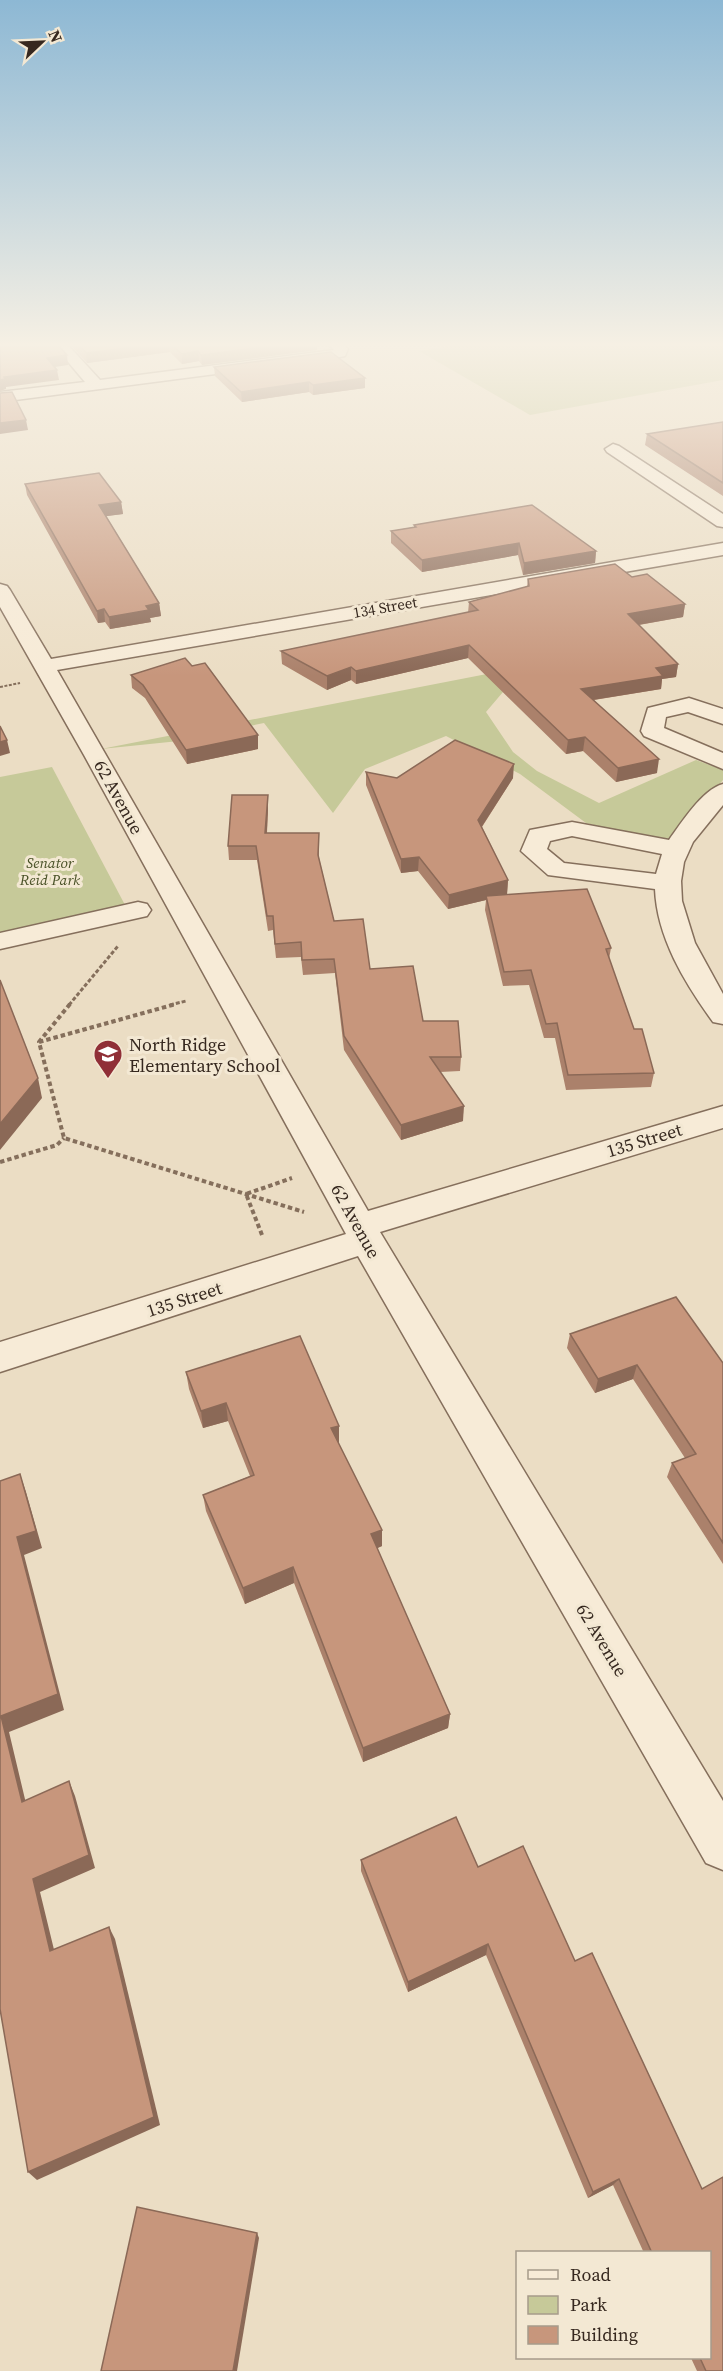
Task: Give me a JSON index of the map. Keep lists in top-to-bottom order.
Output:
{
  "streets": {
    "street": ["134 Street", "62 Avenue", "135 Street"]
  },
  "crossings": [
    ["134 Street", "62 Avenue"],
    ["62 Avenue", "135 Street"]
  ],
  "parks": ["Senator Reid Park"],
  "places": {
    "school or university": ["North Ridge Elementary School"]
  },
  "legend": ["Road", "Park", "Building"],
  "north": "top right"
}
